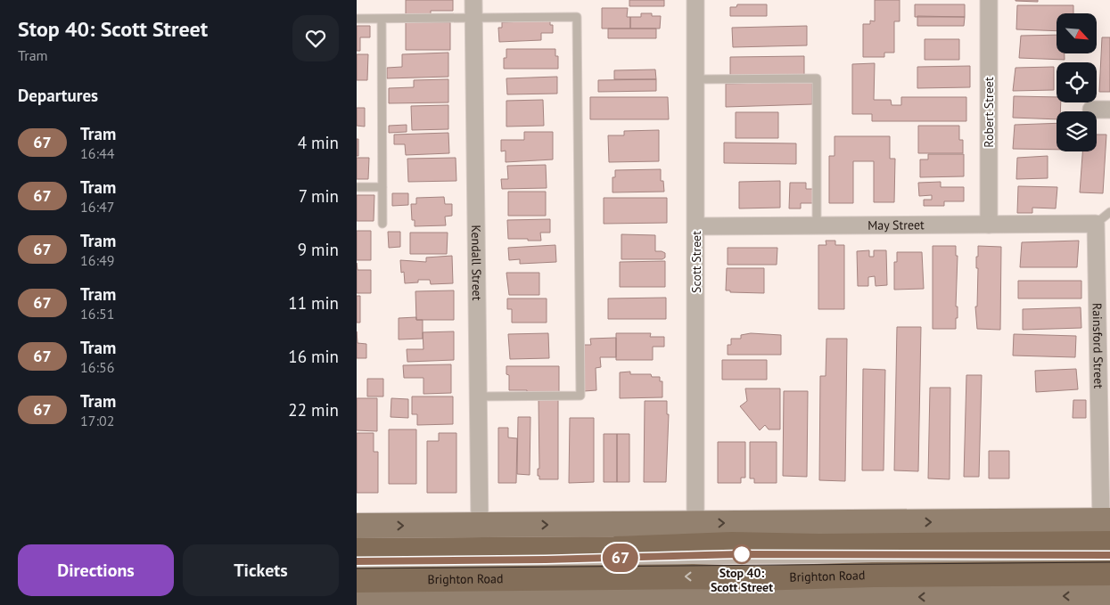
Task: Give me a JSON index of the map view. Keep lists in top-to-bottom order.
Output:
{
  "streets": {
    "highway": ["Brighton Road"],
    "street": [
      "Robert Street",
      "May Street",
      "Scott Street",
      "Kendall Street",
      "Rainsford Street"
    ]
  },
  "crossings": [
    ["Robert Street", "May Street"],
    ["May Street", "Scott Street"],
    ["May Street", "Rainsford Street"]
  ],
  "places": ["Stop 40: Scott Street"],
  "lines": ["tram line 67"],
  "north": "bottom right",
  "page": {
    "heading": [
      ["Stop 40: Scott Street", "Tram"],
      "Departures"
    ],
    "on_map": "67",
    "list": [
      {
        "mark": "67",
        "name": "Tram",
        "note": "16:44",
        "value": "4 min"
      },
      {
        "mark": "67",
        "name": "Tram",
        "note": "16:47",
        "value": "7 min"
      },
      {
        "mark": "67",
        "name": "Tram",
        "note": "16:49",
        "value": "9 min"
      },
      {
        "mark": "67",
        "name": "Tram",
        "note": "16:51",
        "value": "11 min"
      },
      {
        "mark": "67",
        "name": "Tram",
        "note": "16:56",
        "value": "16 min"
      },
      {
        "mark": "67",
        "name": "Tram",
        "note": "17:02",
        "value": "22 min"
      }
    ],
    "buttons": ["Directions", "Tickets"]
  }
}
